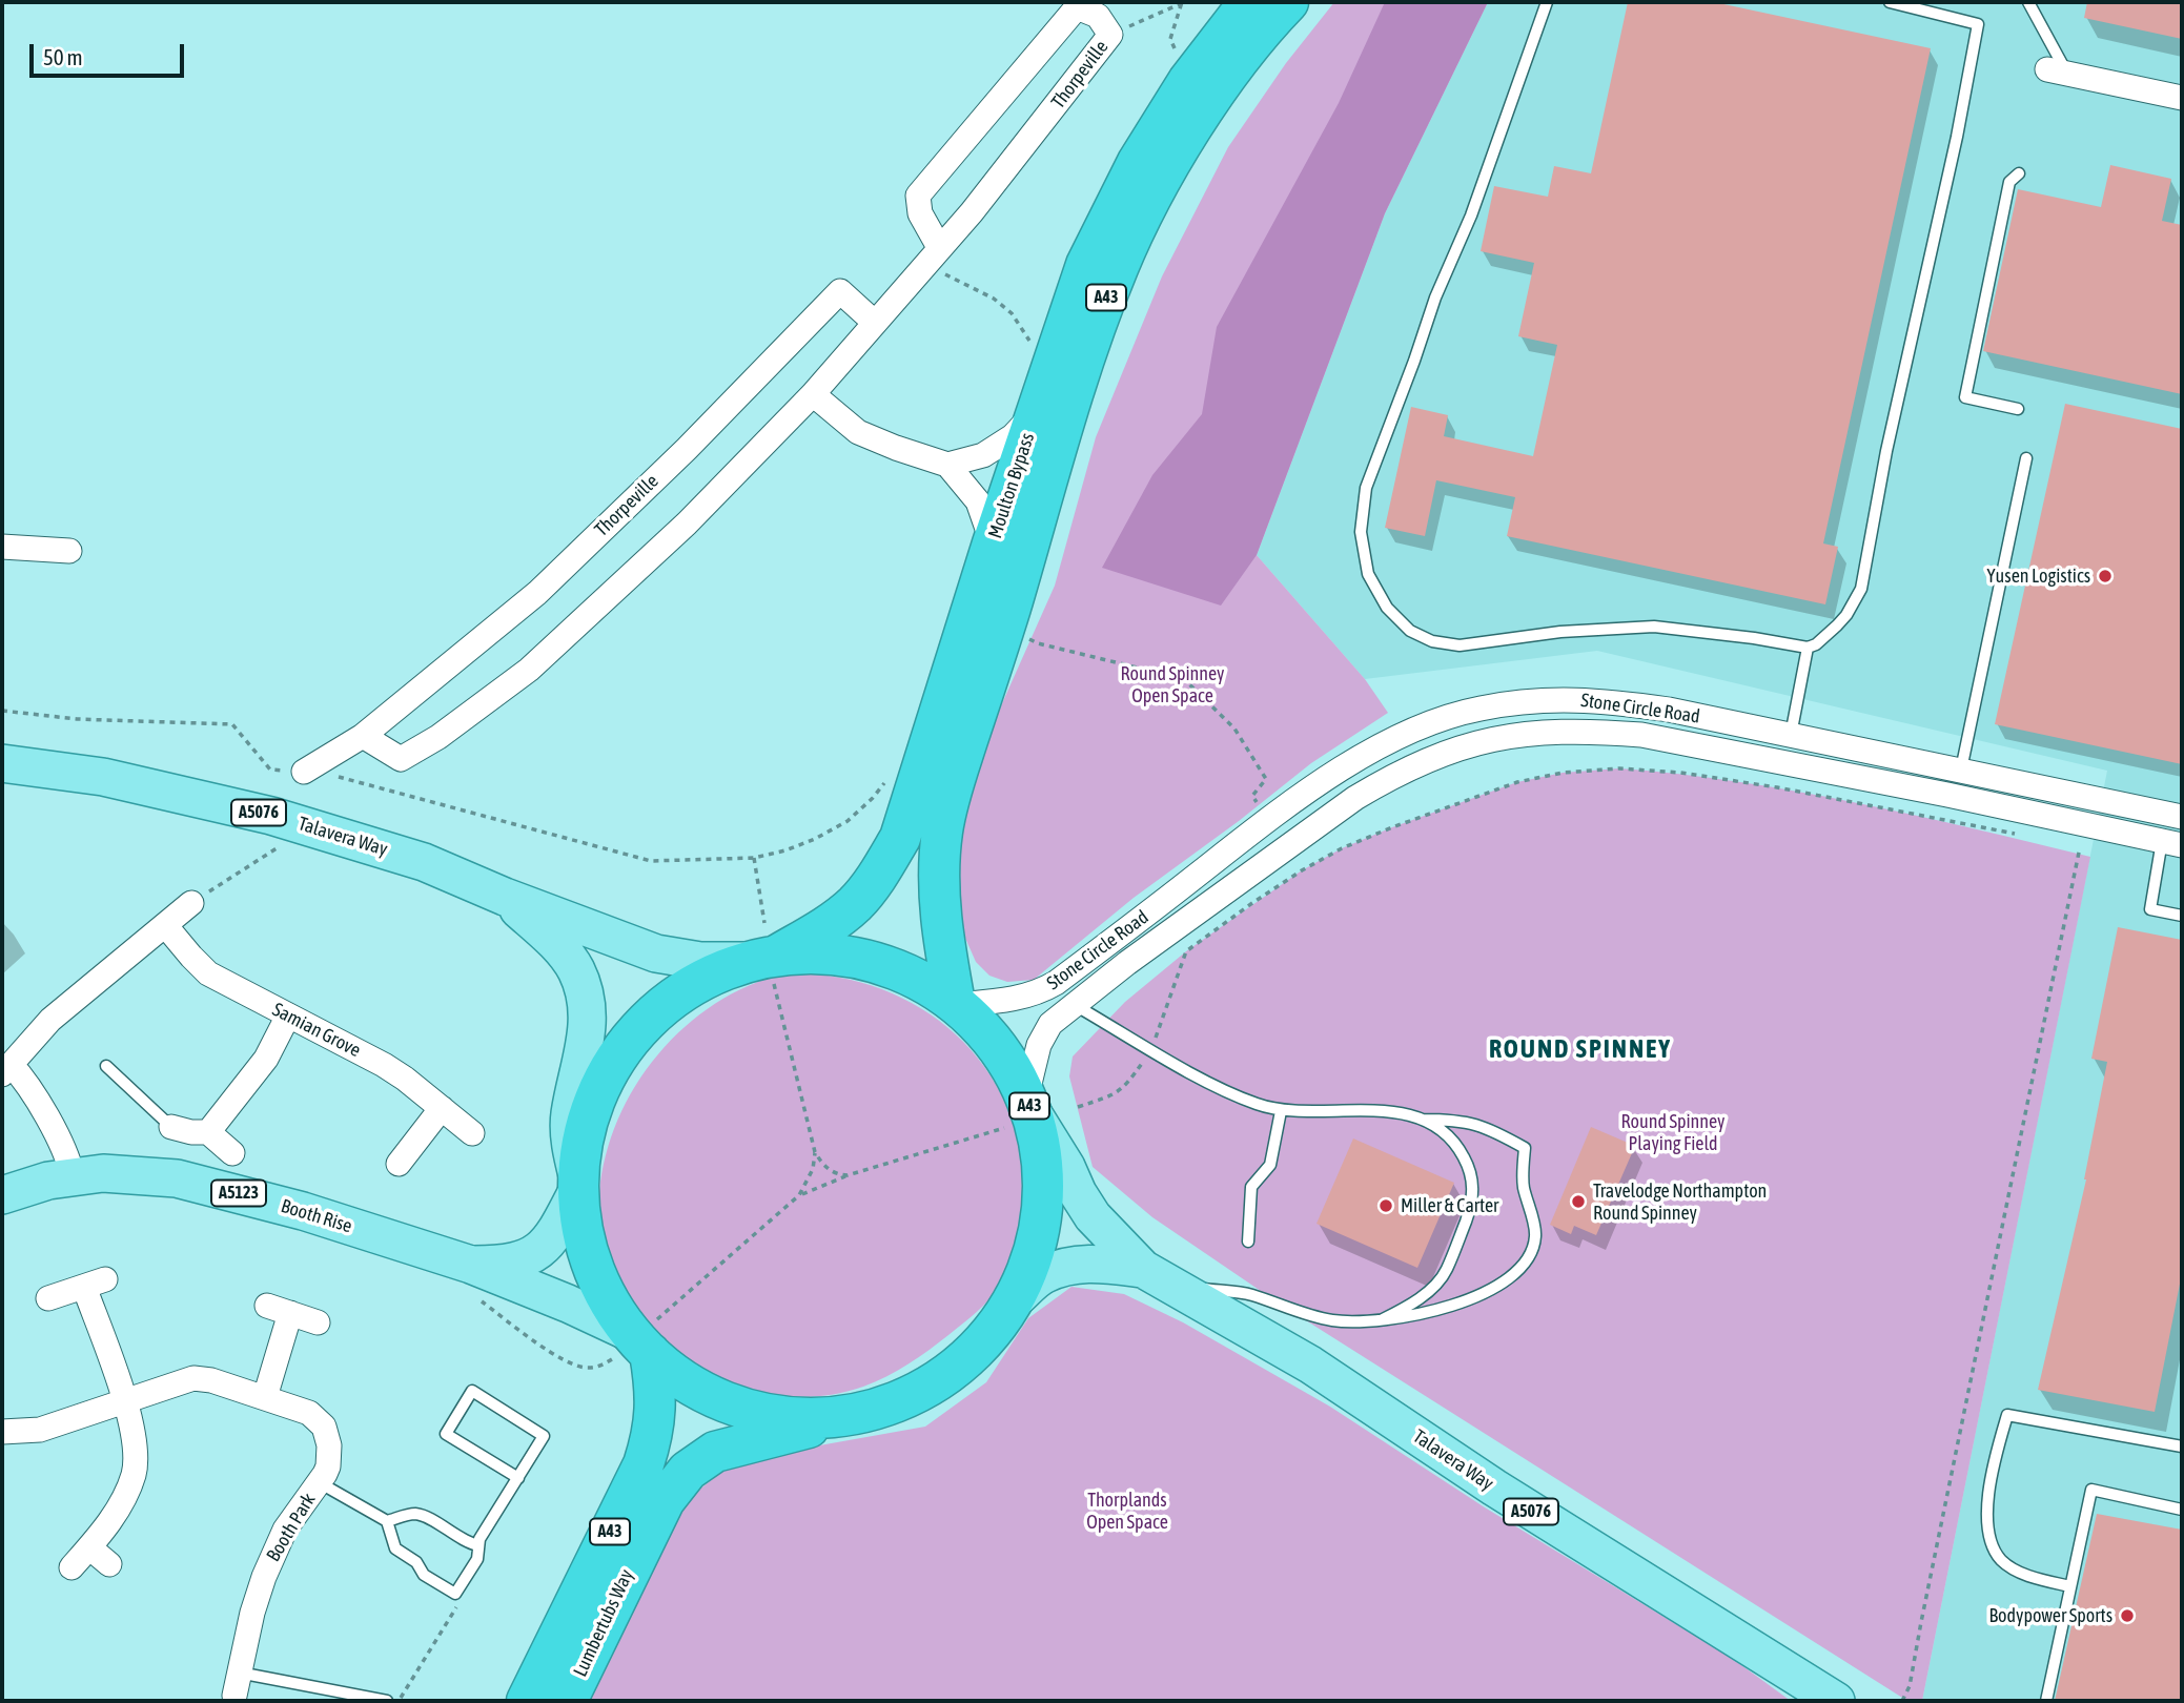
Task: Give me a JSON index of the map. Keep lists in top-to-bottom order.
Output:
{
  "streets": {
    "highway": ["A43", "Moulton Bypass", "Lumbertubs Way"],
    "main road": [
      "A5076",
      "Talavera Way",
      "A5123",
      "Booth Rise"
    ],
    "street": [
      "Thorpeville",
      "Stone Circle Road",
      "Samian Grove",
      "Booth Park"
    ]
  },
  "crossings": [
    ["A43", "Moulton Bypass"],
    ["A43", "Stone Circle Road"],
    ["A43", "Talavera Way"],
    ["A43", "Booth Rise"],
    ["A43", "Lumbertubs Way"],
    ["Moulton Bypass", "Stone Circle Road"],
    ["Moulton Bypass", "Talavera Way"],
    ["Stone Circle Road", "Talavera Way"],
    ["Talavera Way", "Booth Rise"],
    ["Booth Rise", "Lumbertubs Way"]
  ],
  "districts": ["ROUND SPINNEY"],
  "parks": ["Round Spinney Open Space", "Round Spinney Playing Field", "Thorplands Open Space"],
  "places": [
    "Yusen Logistics",
    "Travelodge Northampton Round Spinney",
    "Miller & Carter",
    "Bodypower Sports"
  ],
  "scale_bar": "50 m"
}
